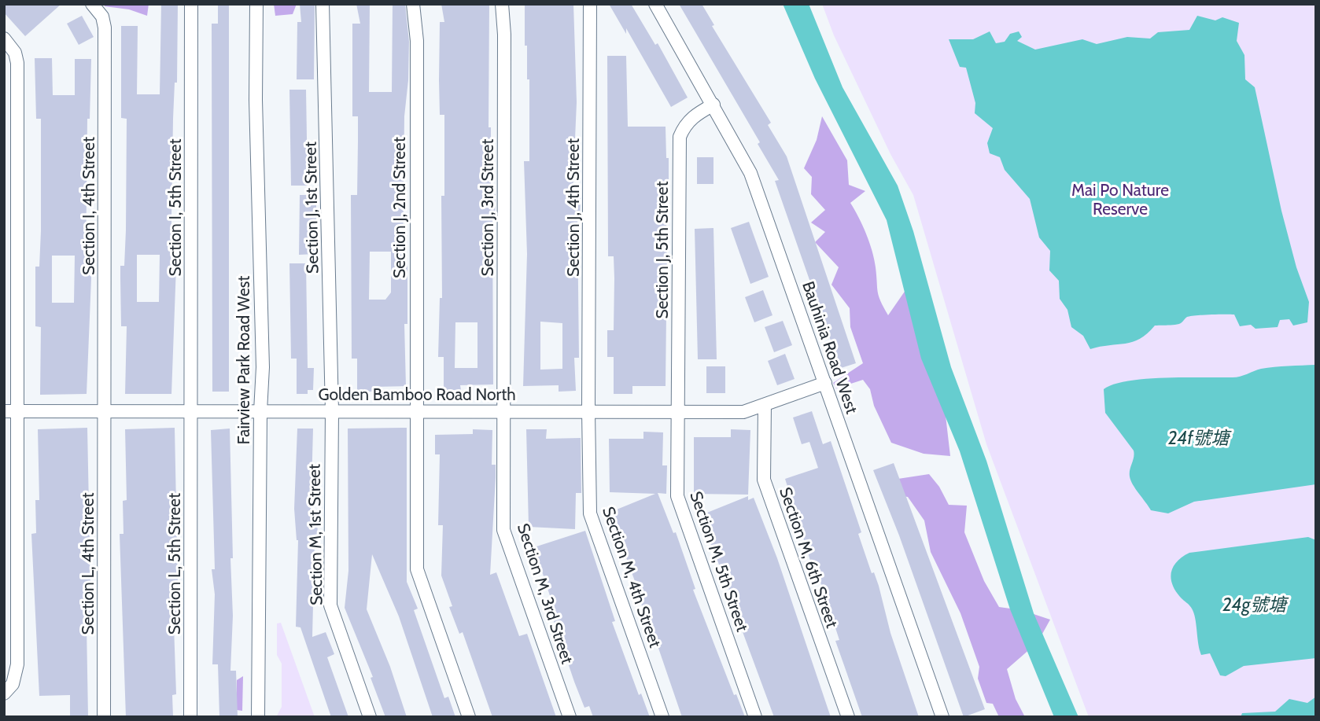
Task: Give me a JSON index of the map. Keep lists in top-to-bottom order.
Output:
{
  "streets": {
    "street": [
      "Section I, 4th Street",
      "Section I, 5th Street",
      "Section J, 1st Street",
      "Section J, 2nd Street",
      "Section J, 3rd Street",
      "Section J, 4th Street",
      "Section J, 5th Street",
      "Bauhinia Road West",
      "Fairview Park Road West",
      "Golden Bamboo Road North",
      "Section M, 1st Street",
      "Section M, 6th Street",
      "Section M, 5th Street",
      "Section L, 4th Street",
      "Section L, 5th Street",
      "Section M, 4th Street",
      "Section M, 3rd Street"
    ]
  },
  "crossings": [
    ["Section I, 4th Street", "Golden Bamboo Road North"],
    ["Section I, 4th Street", "Section L, 4th Street"],
    ["Section I, 5th Street", "Golden Bamboo Road North"],
    ["Section I, 5th Street", "Section L, 5th Street"],
    ["Section J, 1st Street", "Golden Bamboo Road North"],
    ["Section J, 1st Street", "Section M, 1st Street"],
    ["Section J, 2nd Street", "Golden Bamboo Road North"],
    ["Section J, 3rd Street", "Golden Bamboo Road North"],
    ["Section J, 3rd Street", "Section M, 3rd Street"],
    ["Section J, 4th Street", "Golden Bamboo Road North"],
    ["Section J, 4th Street", "Section M, 4th Street"],
    ["Section J, 5th Street", "Bauhinia Road West"],
    ["Section J, 5th Street", "Golden Bamboo Road North"],
    ["Section J, 5th Street", "Section M, 5th Street"],
    ["Bauhinia Road West", "Golden Bamboo Road North"],
    ["Fairview Park Road West", "Golden Bamboo Road North"],
    ["Golden Bamboo Road North", "Section M, 1st Street"],
    ["Golden Bamboo Road North", "Section M, 6th Street"],
    ["Golden Bamboo Road North", "Section M, 5th Street"],
    ["Golden Bamboo Road North", "Section L, 4th Street"],
    ["Golden Bamboo Road North", "Section L, 5th Street"],
    ["Golden Bamboo Road North", "Section M, 4th Street"],
    ["Golden Bamboo Road North", "Section M, 3rd Street"]
  ],
  "water": ["24f號塘", "24g號塘"],
  "parks": ["Mai Po Nature Reserve"]
}
